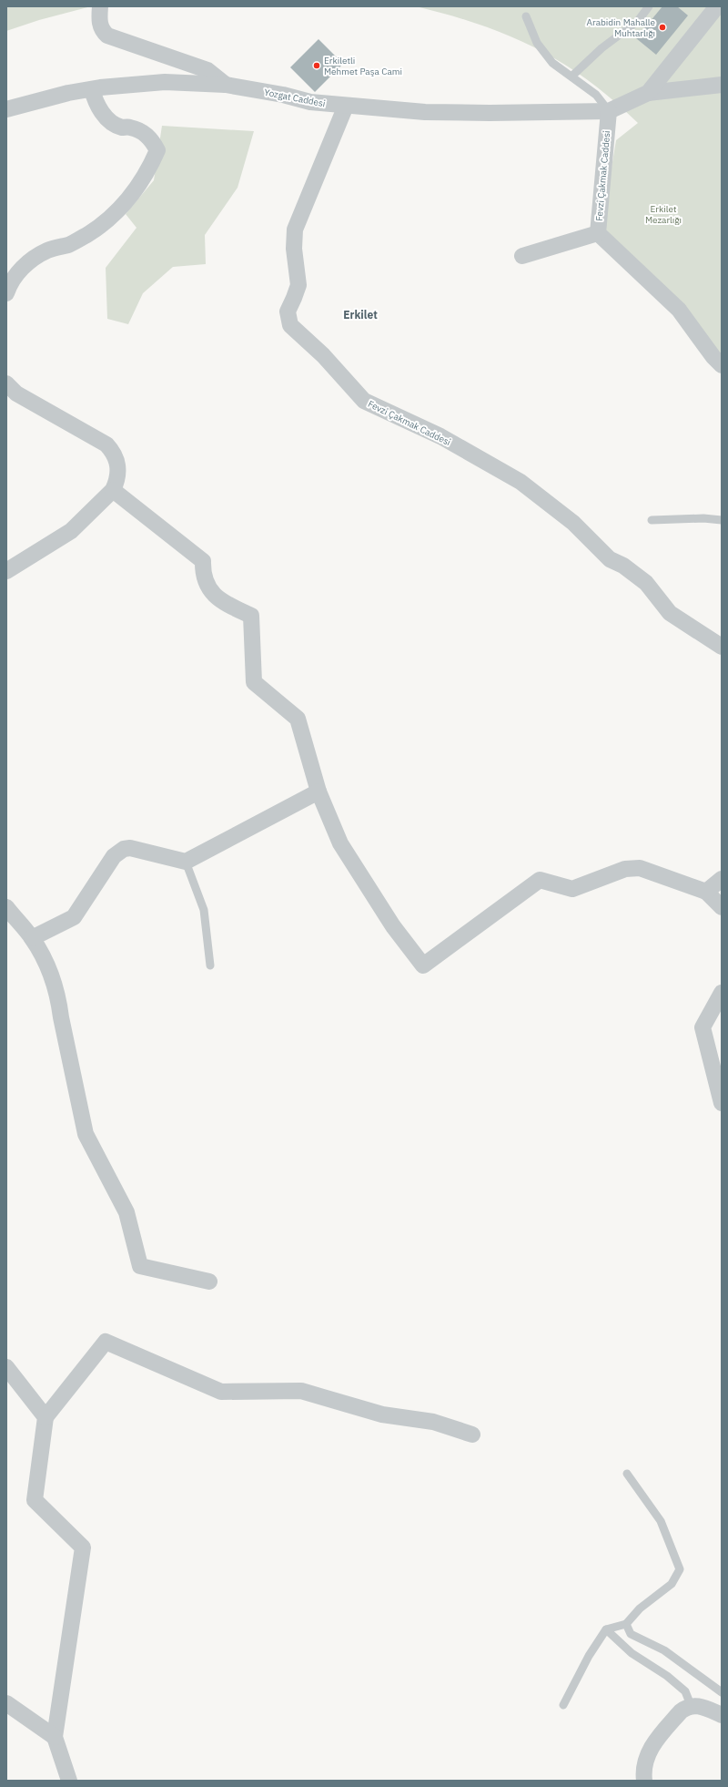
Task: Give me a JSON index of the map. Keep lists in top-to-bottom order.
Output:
{
  "streets": {
    "street": ["Yozgat Caddesi", "Fevzi Çakmak Caddesi"]
  },
  "crossings": [
    ["Yozgat Caddesi", "Fevzi Çakmak Caddesi"]
  ],
  "districts": ["Erkilet"],
  "parks": ["Erkilet Mezarlığı"],
  "places": ["Arabidin Mahalle Muhtarlığı", "Erkiletli Mehmet Paşa Cami"]
}
